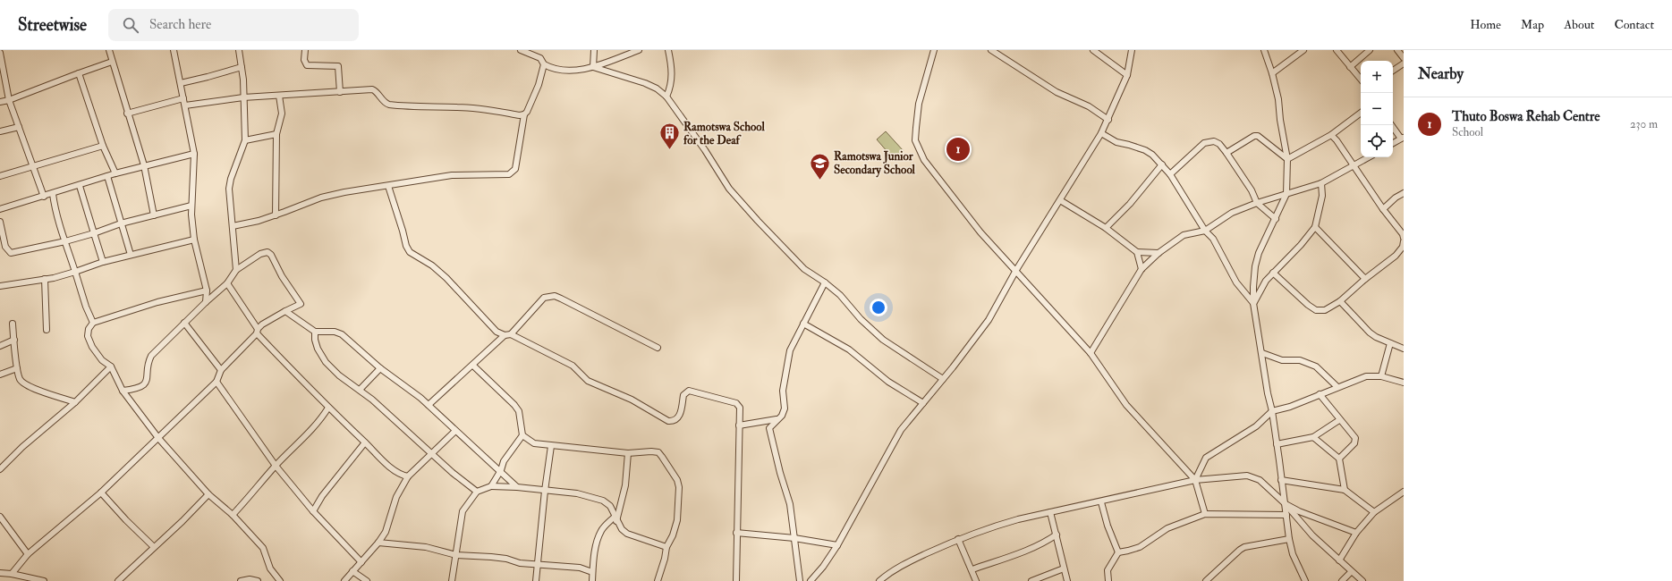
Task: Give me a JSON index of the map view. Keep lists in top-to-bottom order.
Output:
{
  "places": {
    "building": ["Ramotswa School for the Deaf"],
    "school or university": ["Ramotswa Junior Secondary School"]
  },
  "page": {
    "header": "Streetwise",
    "search": "Search here",
    "nav": [
      "Home",
      "Map",
      "About",
      "Contact"
    ],
    "heading": "Nearby",
    "map_buttons": ["+", "−"],
    "list": [
      {
        "mark": "1",
        "name": "Thuto Boswa Rehab Centre",
        "note": "School",
        "value": "230 m"
      }
    ],
    "pins": "1"
  }
}
